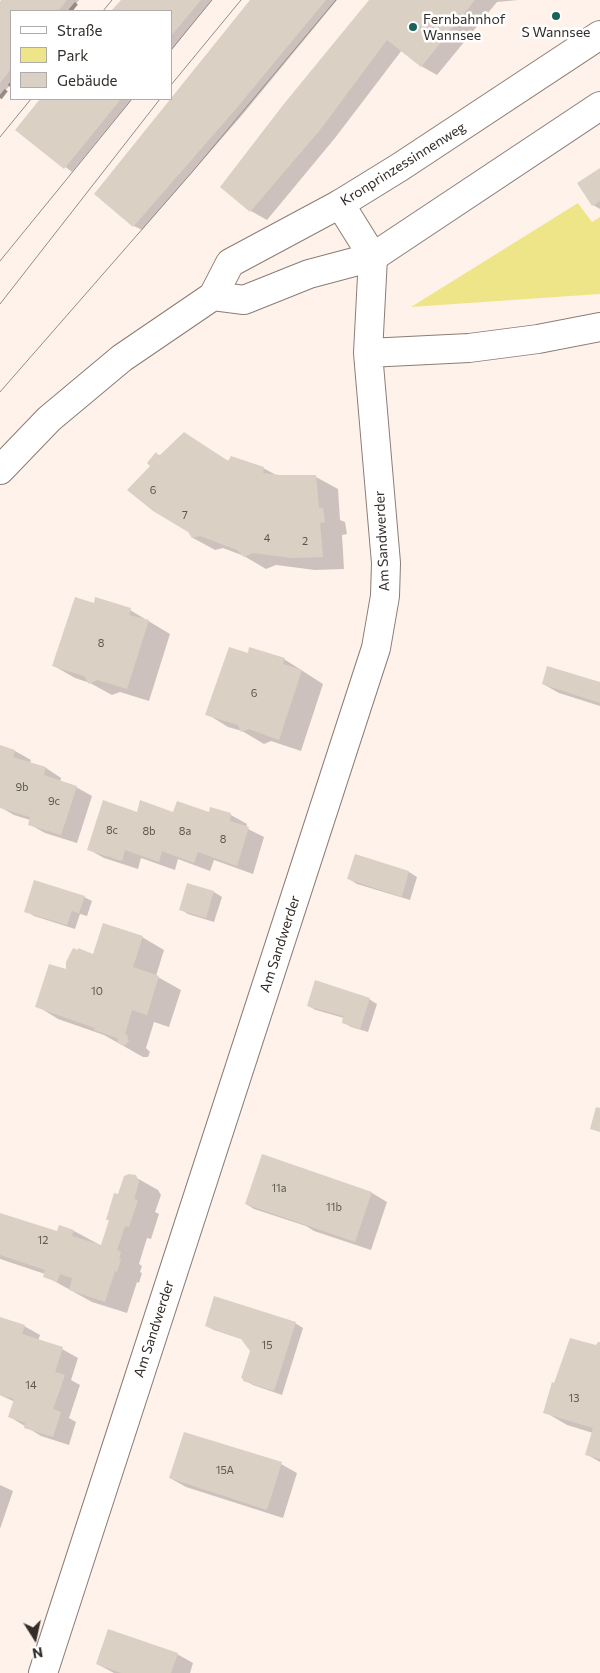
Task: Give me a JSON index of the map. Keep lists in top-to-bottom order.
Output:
{
  "streets": {
    "street": ["Kronprinzessinnenweg", "Am Sandwerder"]
  },
  "places": ["S Wannsee", "Fernbahnhof Wannsee"],
  "house_numbers": [
    "6",
    "7",
    "4",
    "2",
    "8",
    "6",
    "9b",
    "9c",
    "8c",
    "8b",
    "8a",
    "8",
    "10",
    "11a",
    "11b",
    "12",
    "15",
    "14",
    "13",
    "15A"
  ],
  "legend": ["Straße", "Park", "Gebäude"],
  "north": "bottom"
}
